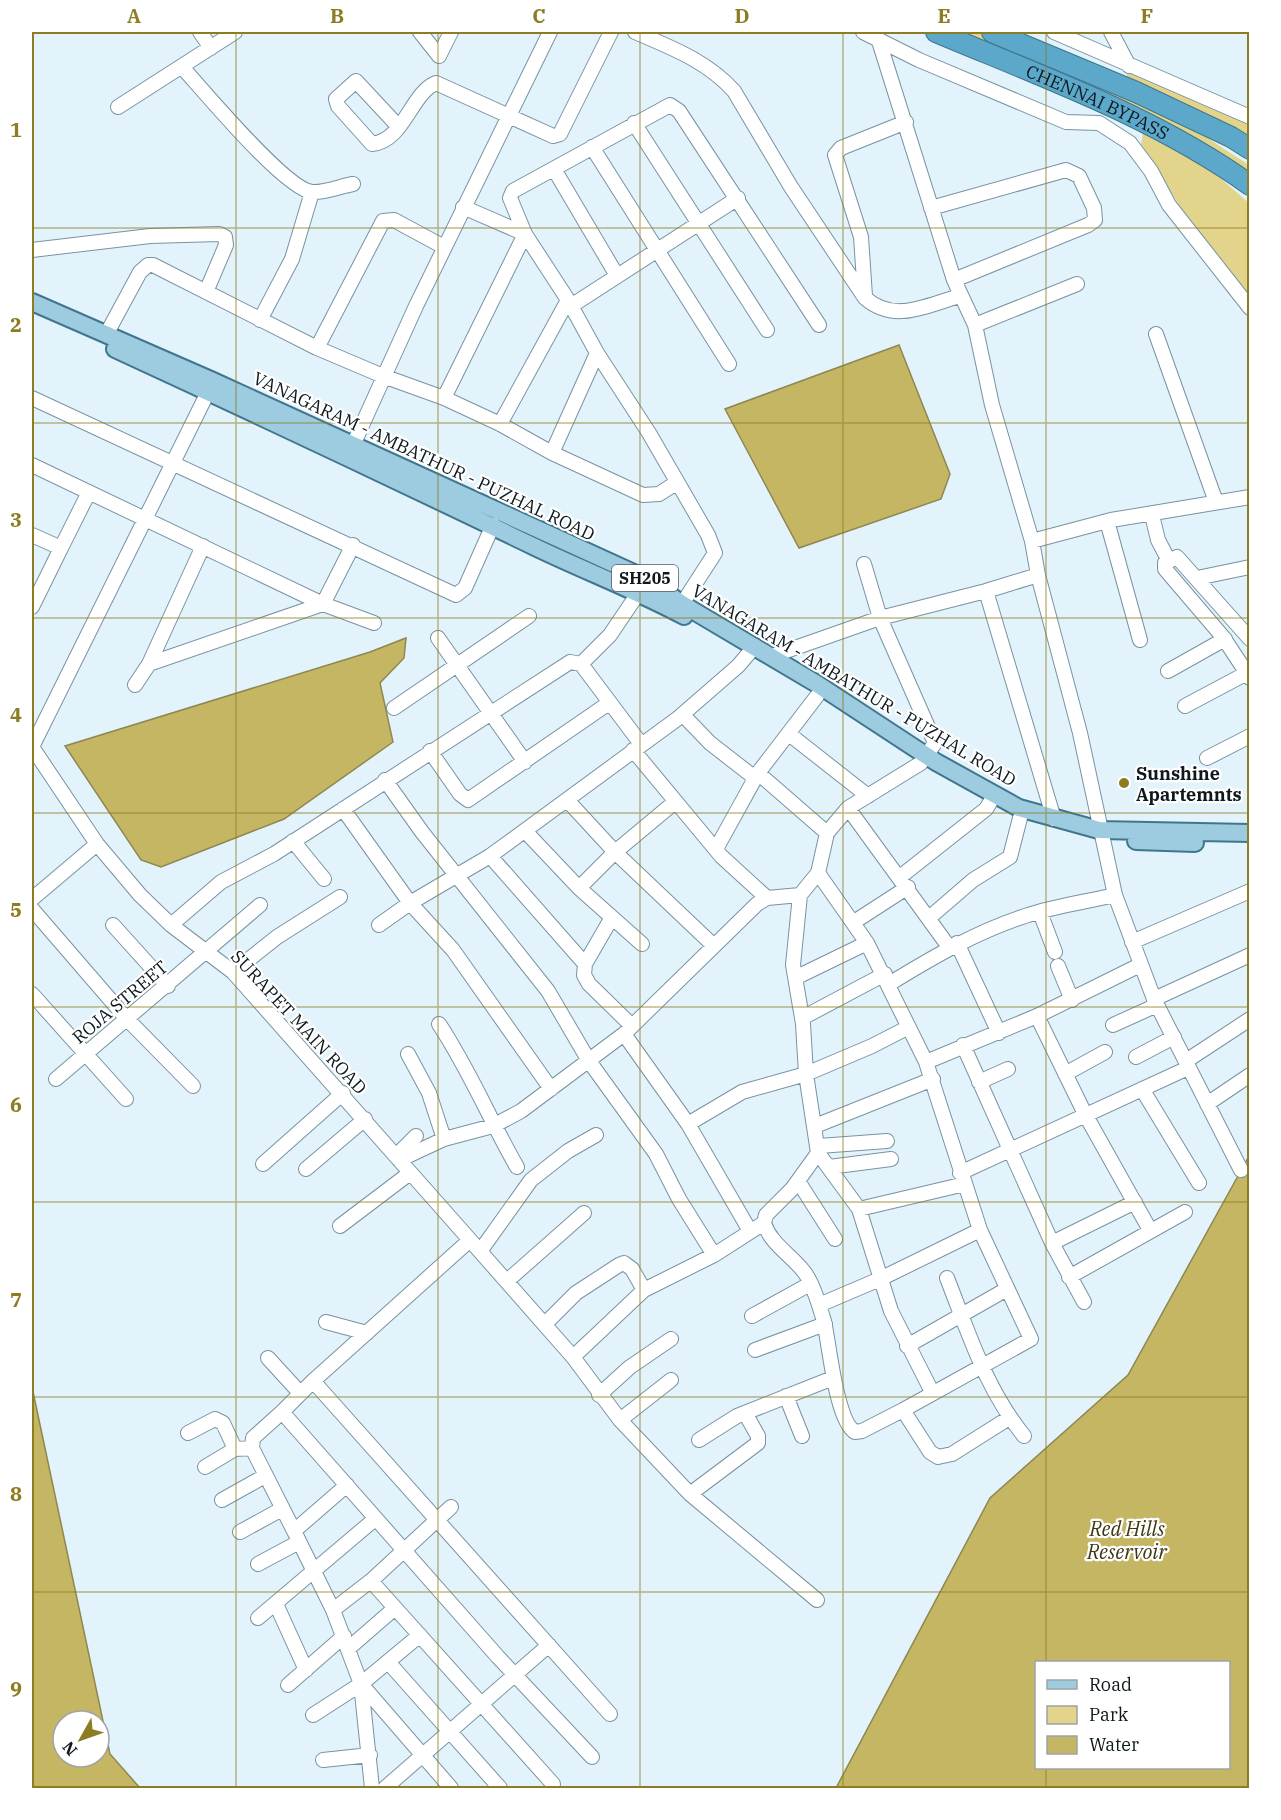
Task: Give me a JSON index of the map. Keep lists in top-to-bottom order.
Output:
{
  "streets": {
    "highway": ["CHENNAI BYPASS"],
    "main road": ["VANAGARAM - AMBATHUR - PUZHAL ROAD", "SH205"],
    "street": ["ROJA STREET", "SURAPET MAIN ROAD"]
  },
  "crossings": [
    ["ROJA STREET", "SURAPET MAIN ROAD"]
  ],
  "water": ["Red Hills Reservoir"],
  "places": ["Sunshine Apartemnts"],
  "legend": ["Road", "Park", "Water"],
  "north": "bottom left",
  "grid": {
    "columns": [
      "A",
      "B",
      "C",
      "D",
      "E",
      "F"
    ],
    "rows": [
      "1",
      "2",
      "3",
      "4",
      "5",
      "6",
      "7",
      "8",
      "9"
    ]
  }
}
